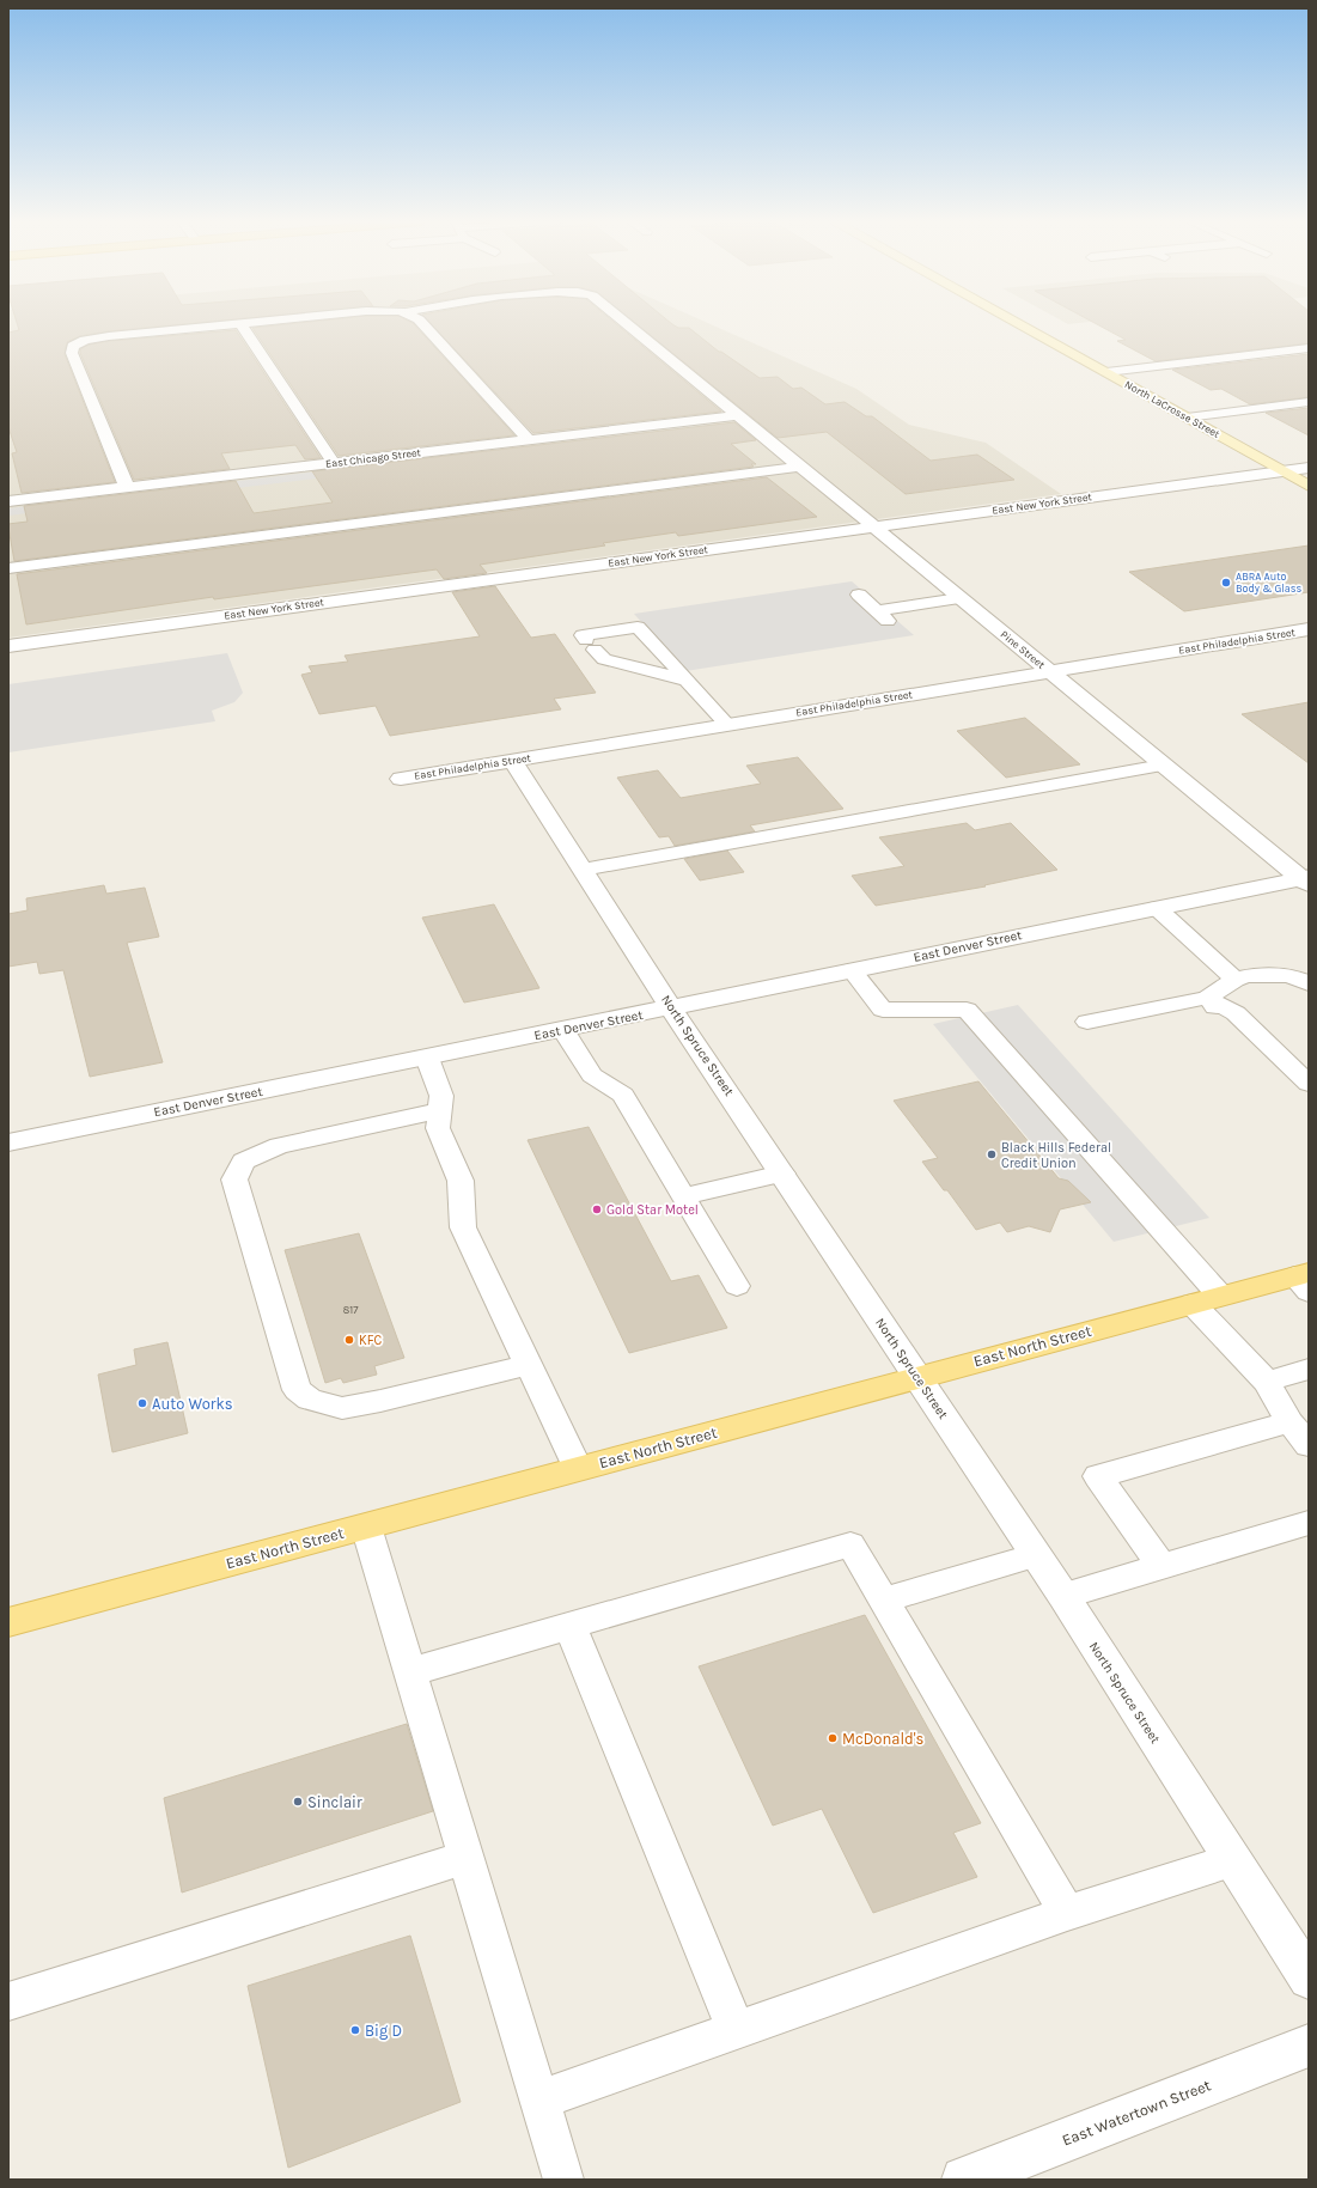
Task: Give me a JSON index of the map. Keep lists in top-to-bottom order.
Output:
{
  "streets": {
    "main road": ["North LaCrosse Street", "East North Street"],
    "street": [
      "East Chicago Street",
      "East New York Street",
      "East Philadelphia Street",
      "Pine Street",
      "East Denver Street",
      "North Spruce Street",
      "East Watertown Street"
    ]
  },
  "crossings": [
    ["North LaCrosse Street", "East New York Street"],
    ["East Chicago Street", "Pine Street"],
    ["East New York Street", "Pine Street"],
    ["East Philadelphia Street", "Pine Street"],
    ["East Philadelphia Street", "North Spruce Street"],
    ["Pine Street", "East Denver Street"],
    ["East Denver Street", "North Spruce Street"],
    ["North Spruce Street", "East North Street"]
  ],
  "places": [
    "ABRA Auto Body & Glass",
    "Black Hills Federal Credit Union",
    "Gold Star Motel",
    "KFC",
    "Auto Works",
    "McDonald's",
    "Sinclair",
    "Big D"
  ],
  "house_numbers": ["817"]
}
